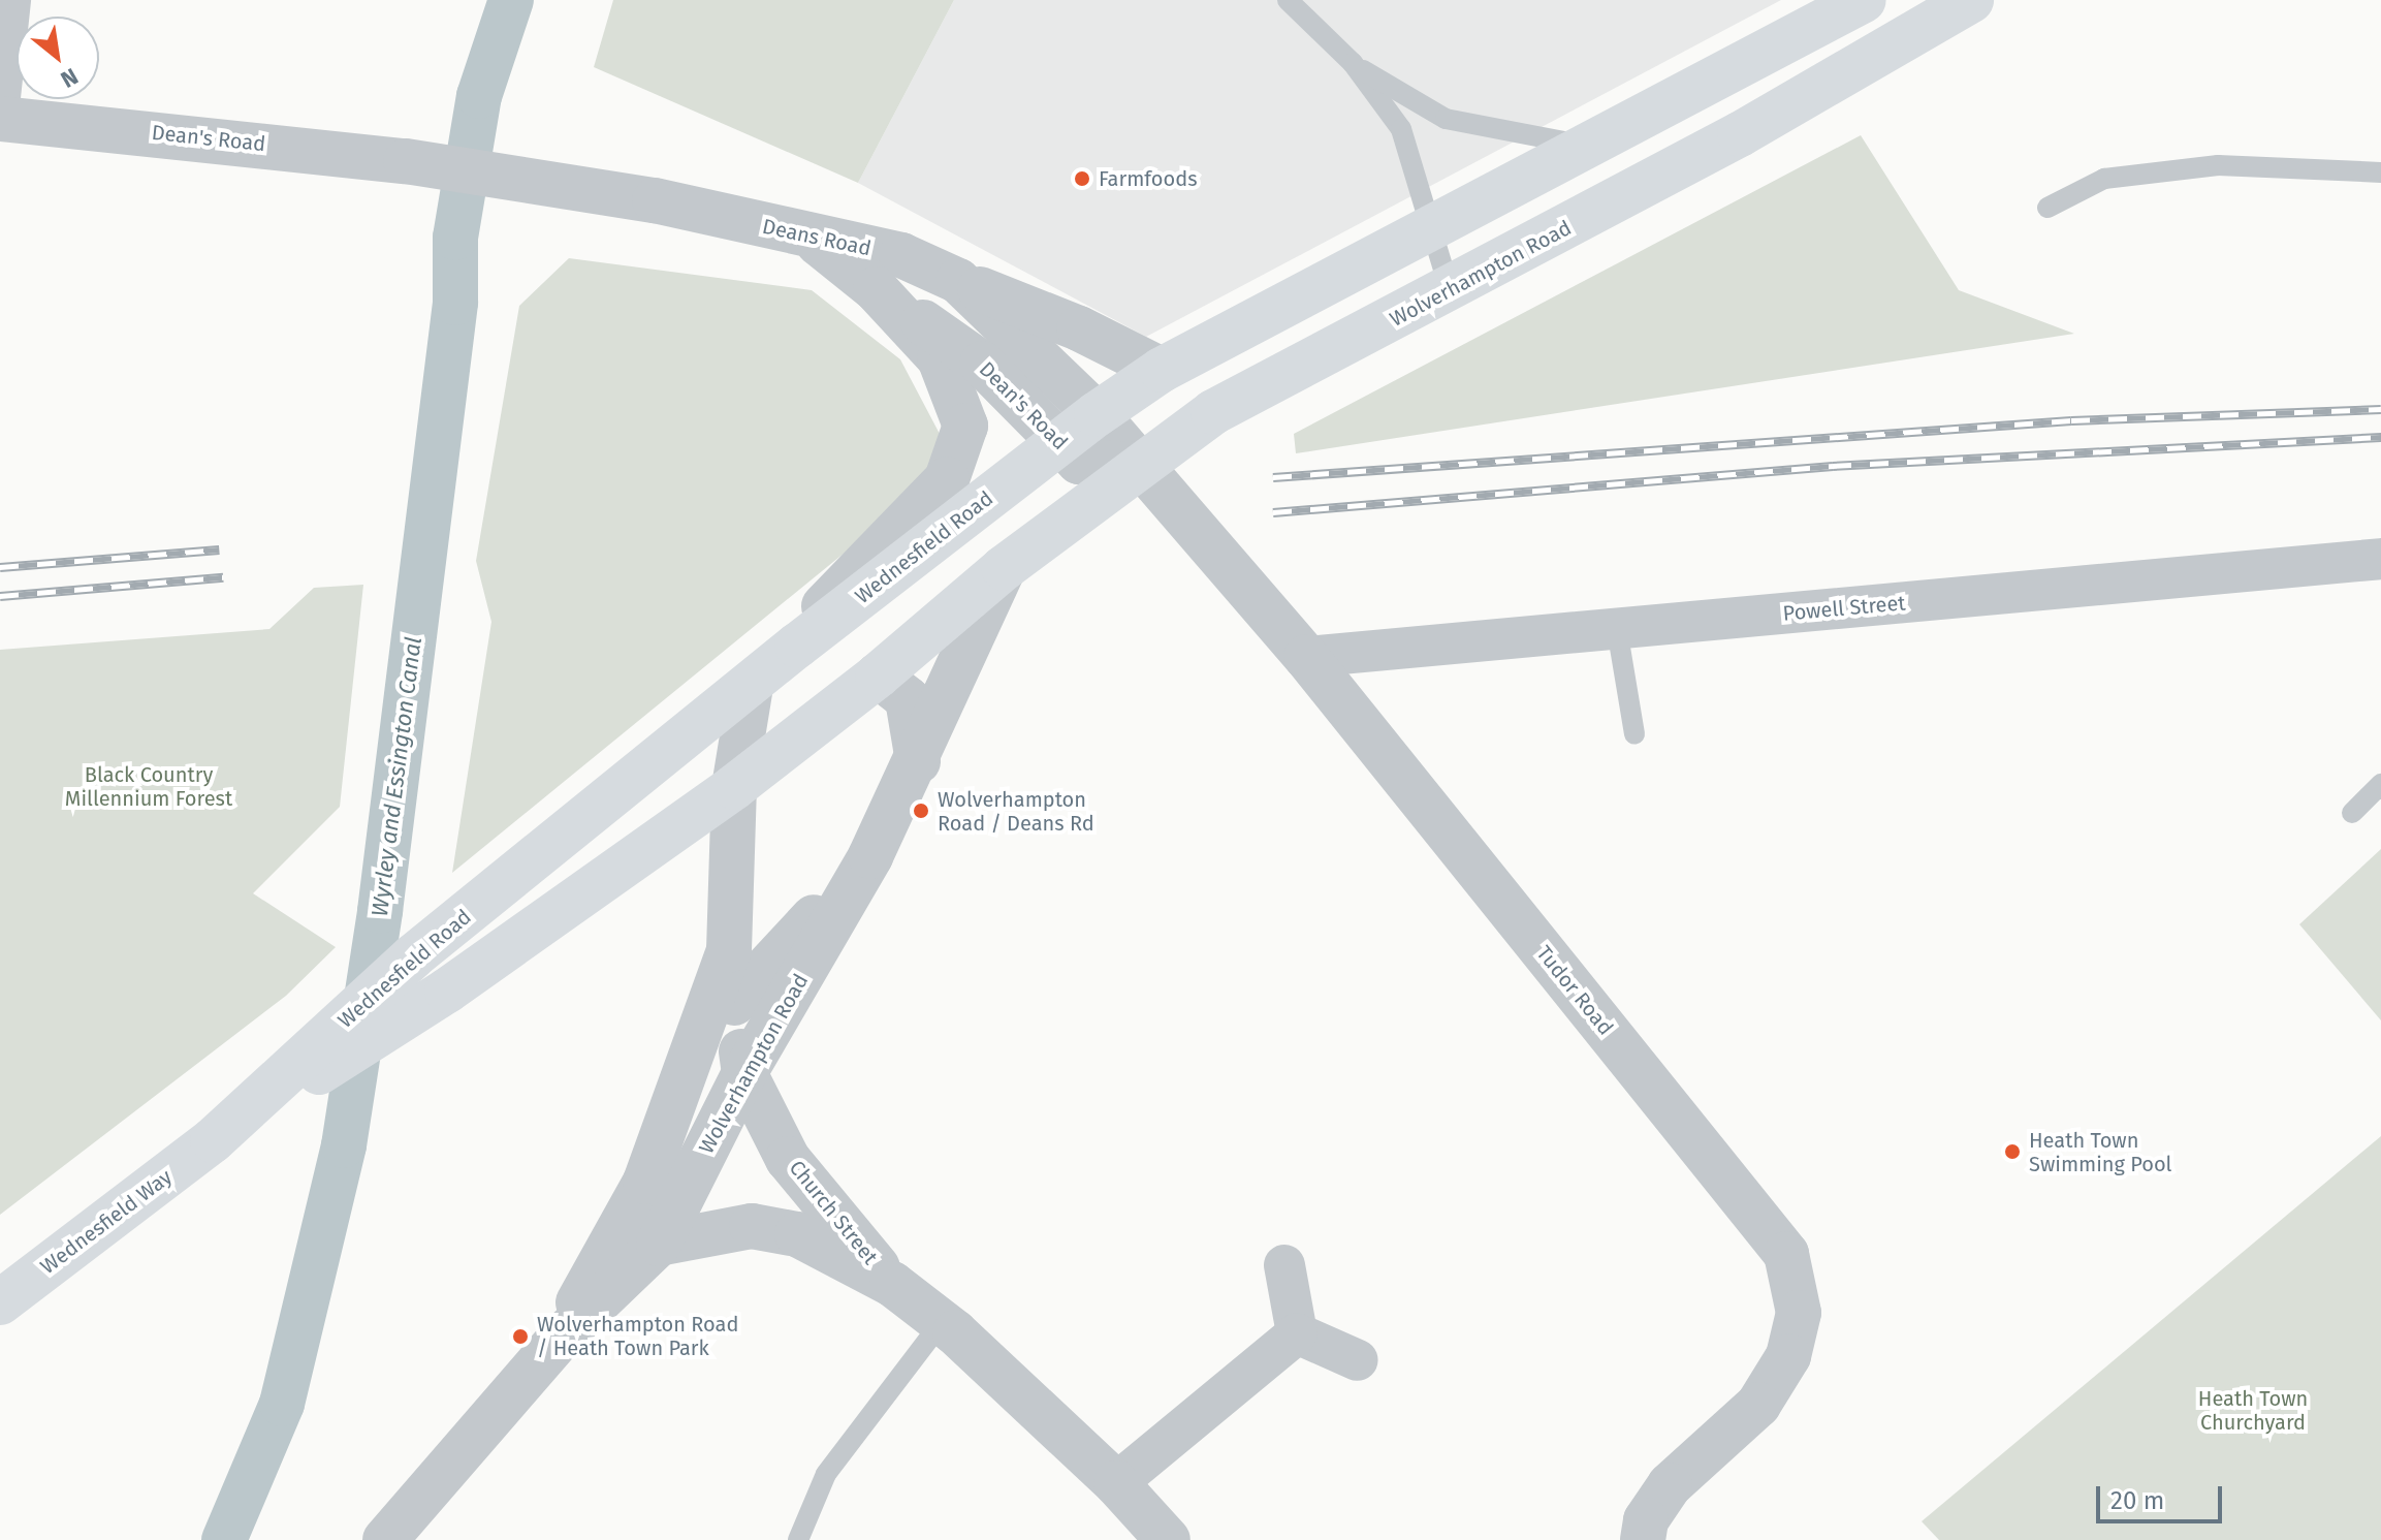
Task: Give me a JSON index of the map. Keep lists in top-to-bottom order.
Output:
{
  "streets": {
    "main road": ["Wolverhampton Road", "Wednesfield Road", "Wednesfield Way"],
    "street": [
      "Dean's Road",
      "Deans Road",
      "Powell Street",
      "Tudor Road",
      "Church Street"
    ]
  },
  "crossings": [
    ["Dean's Road", "Deans Road"],
    ["Dean's Road", "Wolverhampton Road"],
    ["Dean's Road", "Wednesfield Road"],
    ["Dean's Road", "Tudor Road"],
    ["Deans Road", "Wolverhampton Road"],
    ["Deans Road", "Wednesfield Road"],
    ["Deans Road", "Tudor Road"],
    ["Wolverhampton Road", "Wednesfield Road"],
    ["Wolverhampton Road", "Tudor Road"],
    ["Wolverhampton Road", "Church Street"],
    ["Wednesfield Road", "Wednesfield Way"],
    ["Powell Street", "Tudor Road"]
  ],
  "water": ["Wyrley and Essington Canal"],
  "parks": ["Black Country Millennium Forest", "Heath Town Churchyard"],
  "places": [
    "Farmfoods",
    "Wolverhampton Road / Deans Rd",
    "Heath Town Swimming Pool",
    "Wolverhampton Road / Heath Town Park"
  ],
  "scale_bar": "20 m",
  "north": "bottom right"
}
